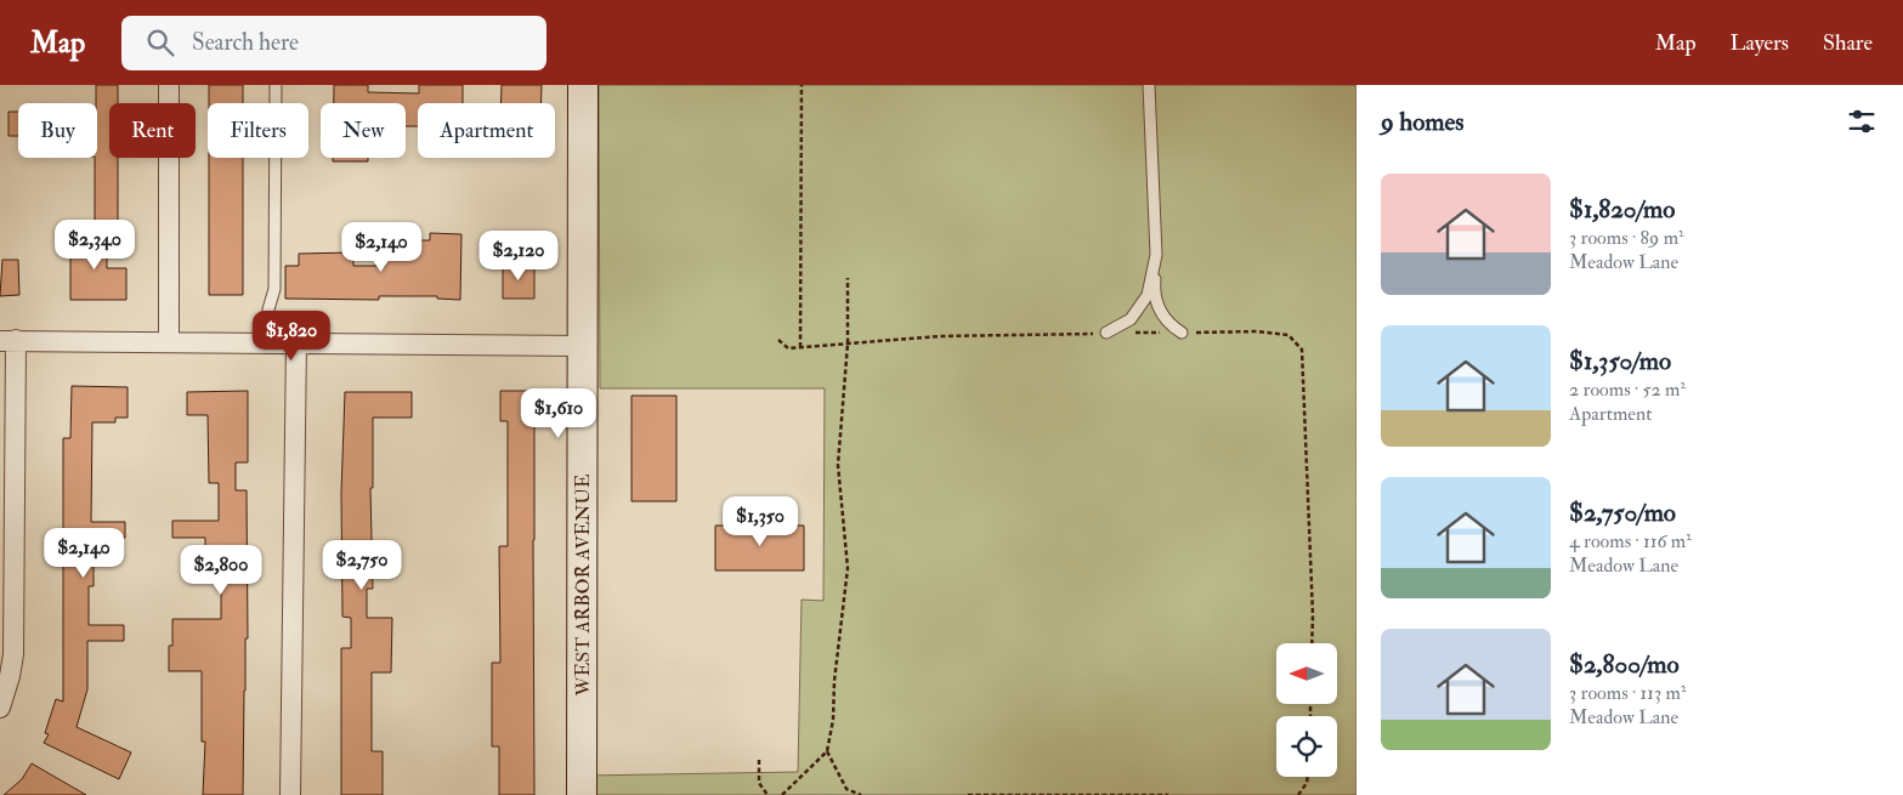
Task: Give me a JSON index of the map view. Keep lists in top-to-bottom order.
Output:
{
  "streets": {
    "main road": ["WEST ARBOR AVENUE"]
  },
  "north": "left",
  "page": {
    "header": "Map",
    "search": "Search here",
    "nav": ["Map", "Layers", "Share"],
    "heading": "9 homes",
    "chip": [
      "Buy",
      "Rent",
      "Filters",
      "New",
      "Apartment"
    ],
    "list": [
      {
        "name": "$1,820/mo",
        "note": "3 rooms · 89 m² · Meadow Lane"
      },
      {
        "name": "$1,350/mo",
        "note": "2 rooms · 52 m² · Apartment"
      },
      {
        "name": "$2,750/mo",
        "note": "4 rooms · 116 m² · Meadow Lane"
      },
      {
        "name": "$2,800/mo",
        "note": "3 rooms · 113 m² · Meadow Lane"
      }
    ],
    "price": [
      "$2,340",
      "$2,140",
      "$2,120",
      "$1,820",
      "$1,610",
      "$1,350",
      "$2,140",
      "$2,750",
      "$2,800"
    ]
  }
}
